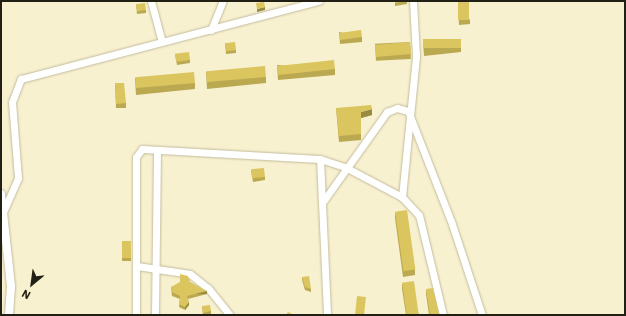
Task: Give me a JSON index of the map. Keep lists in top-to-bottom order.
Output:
{
  "north": "bottom left"
}
